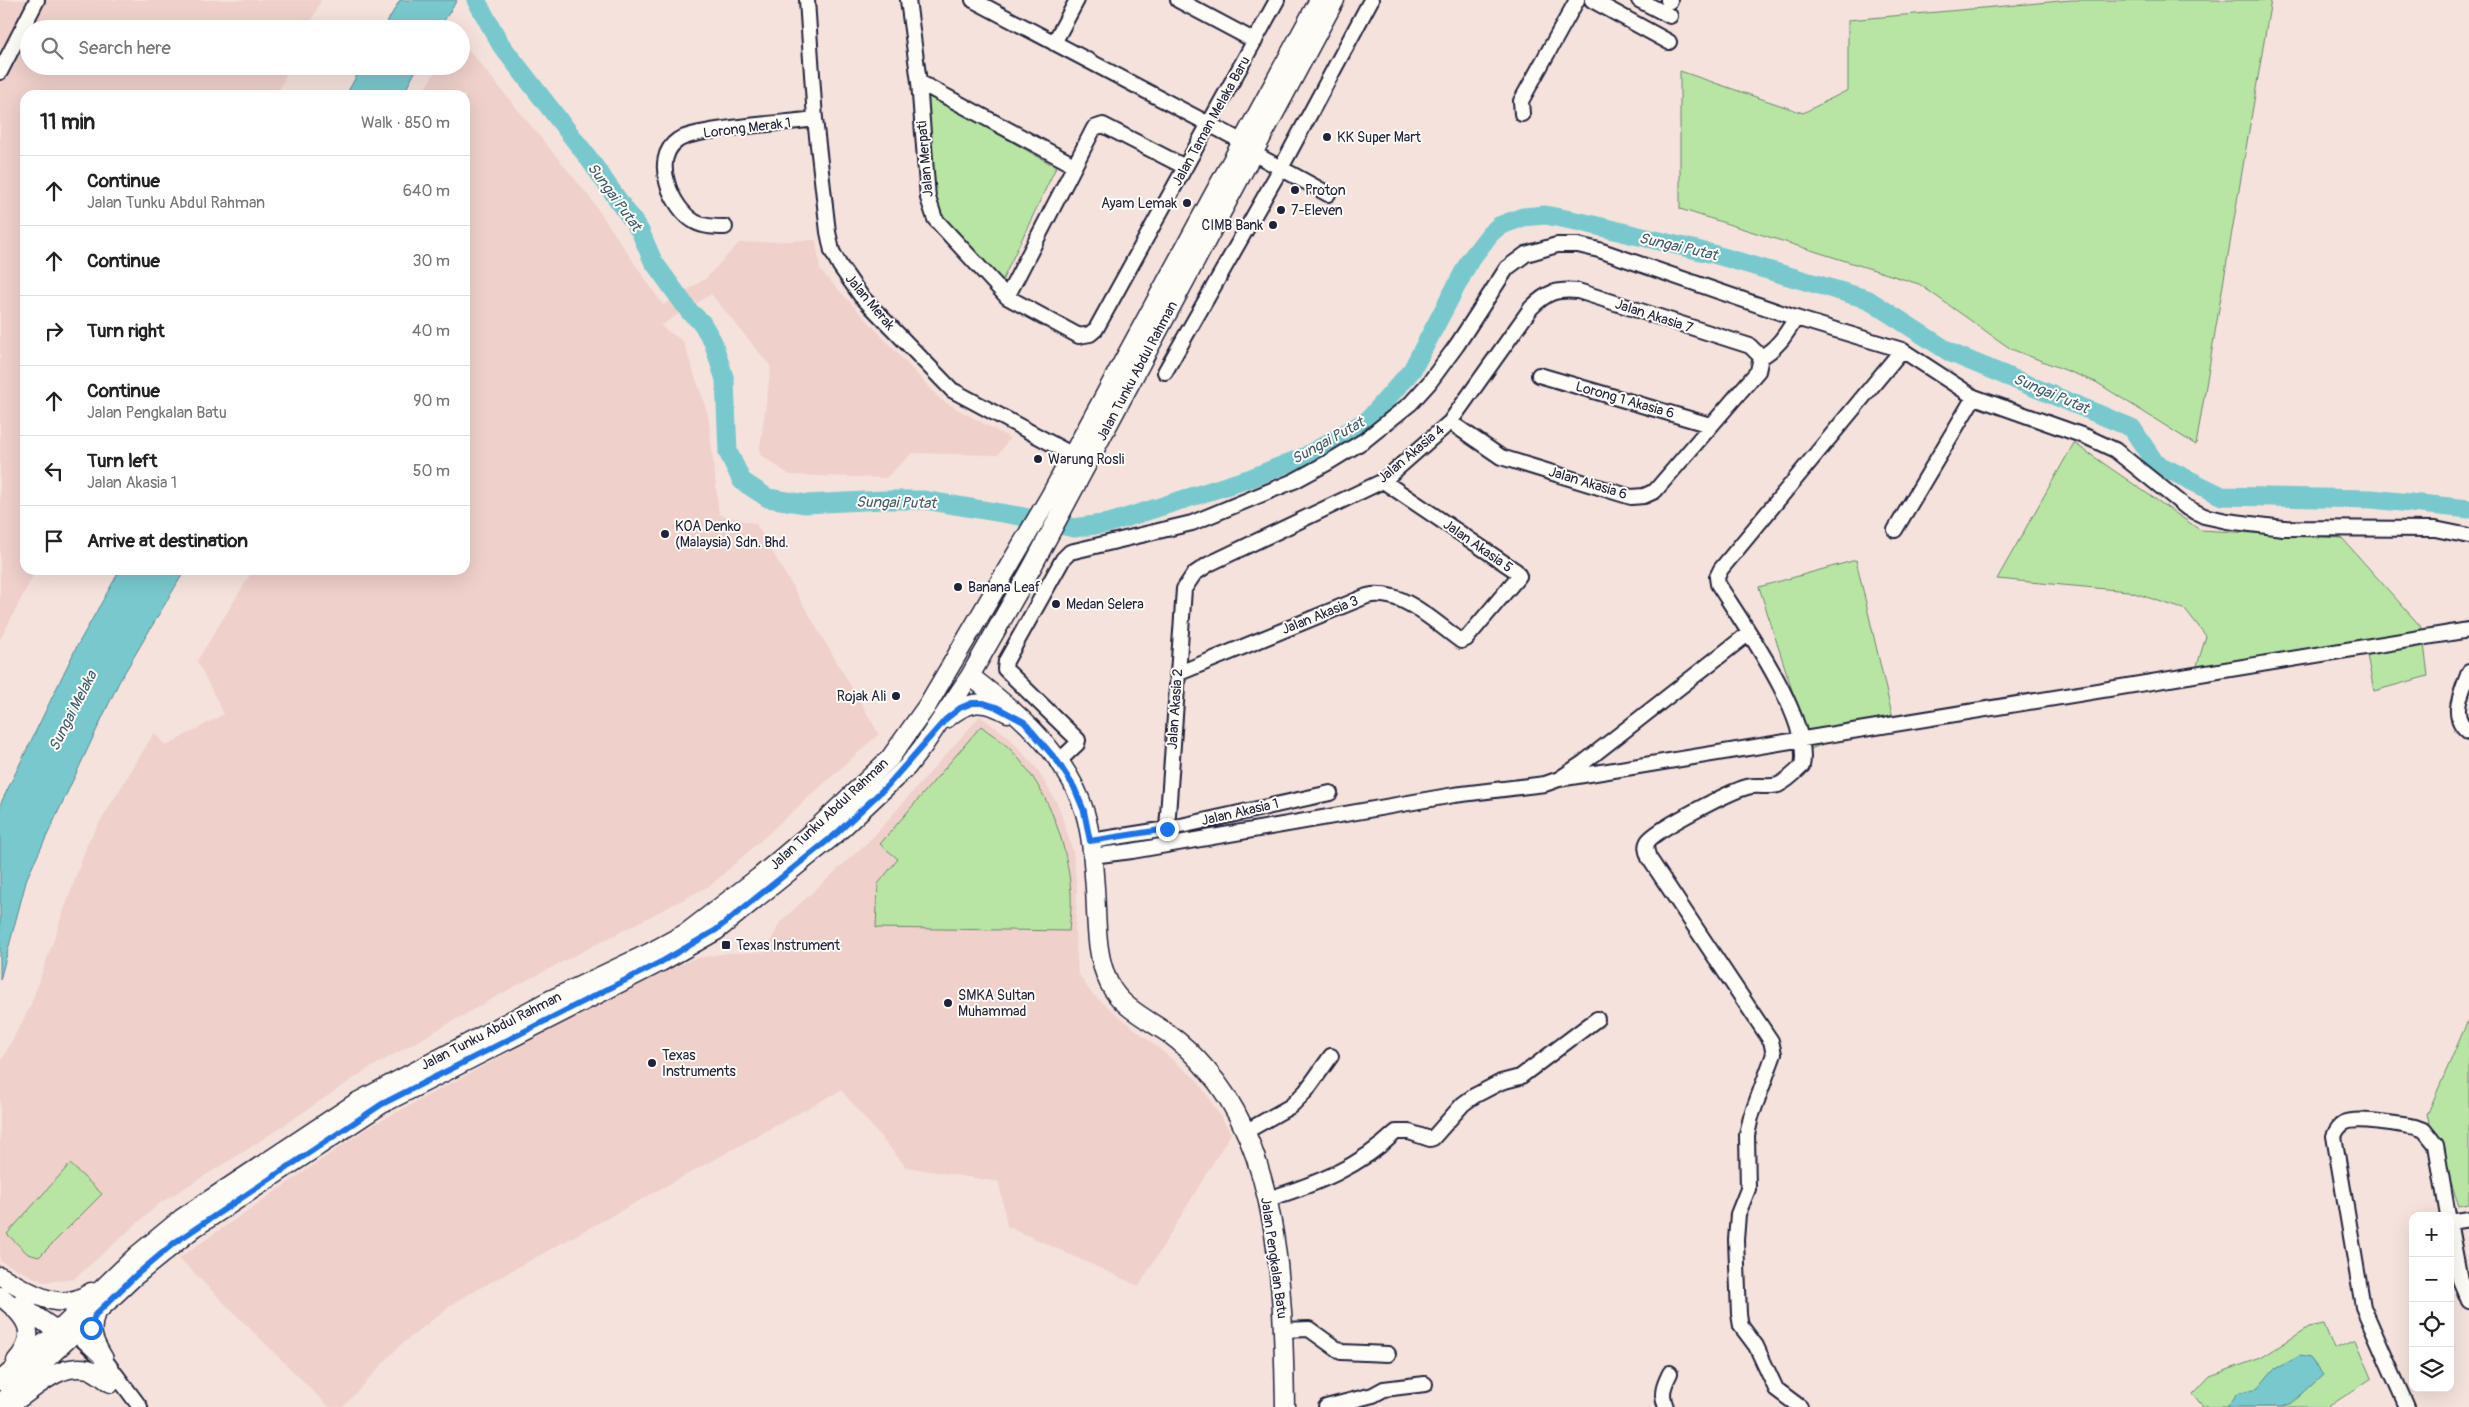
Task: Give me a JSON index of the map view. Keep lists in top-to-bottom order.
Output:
{
  "streets": {
    "main road": ["Jalan Tunku Abdul Rahman", "Jalan Pengkalan Batu"],
    "street": [
      "Jalan Taman Melaka Baru",
      "Lorong Merak 1",
      "Jalan Merpati",
      "Jalan Merak",
      "Jalan Akasia 7",
      "Lorong 1 Akasia 6",
      "Jalan Akasia 4",
      "Jalan Akasia 6",
      "Jalan Akasia 5",
      "Jalan Akasia 3",
      "Jalan Akasia 2",
      "Jalan Akasia 1"
    ]
  },
  "crossings": [
    ["Jalan Taman Melaka Baru", "Jalan Merpati"],
    ["Lorong Merak 1", "Jalan Merak"],
    ["Jalan Merak", "Jalan Tunku Abdul Rahman"],
    ["Jalan Akasia 7", "Jalan Akasia 4"],
    ["Jalan Akasia 7", "Jalan Akasia 6"],
    ["Jalan Tunku Abdul Rahman", "Jalan Pengkalan Batu"],
    ["Lorong 1 Akasia 6", "Jalan Akasia 6"],
    ["Jalan Akasia 4", "Jalan Akasia 6"],
    ["Jalan Akasia 4", "Jalan Akasia 5"],
    ["Jalan Akasia 4", "Jalan Akasia 2"],
    ["Jalan Akasia 5", "Jalan Akasia 3"],
    ["Jalan Akasia 3", "Jalan Akasia 2"],
    ["Jalan Akasia 2", "Jalan Akasia 1"],
    ["Jalan Akasia 1", "Jalan Pengkalan Batu"]
  ],
  "water": ["Sungai Putat", "Sungai Melaka"],
  "places": {
    "other": [
      "KK Super Mart",
      "Proton",
      "Ayam Lemak",
      "7-Eleven",
      "CIMB Bank",
      "Warung Rosli",
      "KOA Denko (Malaysia) Sdn. Bhd.",
      "Banana Leaf",
      "Medan Selera",
      "Rojak Ali",
      "SMKA Sultan Muhammad",
      "Texas Instruments"
    ],
    "transit": ["Texas Instrument"]
  },
  "page": {
    "search": "Search here",
    "heading": ["11 min", "Walk · 850 m"],
    "list": [
      ["Continue", "Jalan Tunku Abdul Rahman", "640 m"],
      ["Continue", "30 m"],
      ["Turn right", "40 m"],
      ["Continue", "Jalan Pengkalan Batu", "90 m"],
      ["Turn left", "Jalan Akasia 1", "50 m"],
      "Arrive at destination"
    ],
    "map_buttons": ["+", "−"]
  }
}
